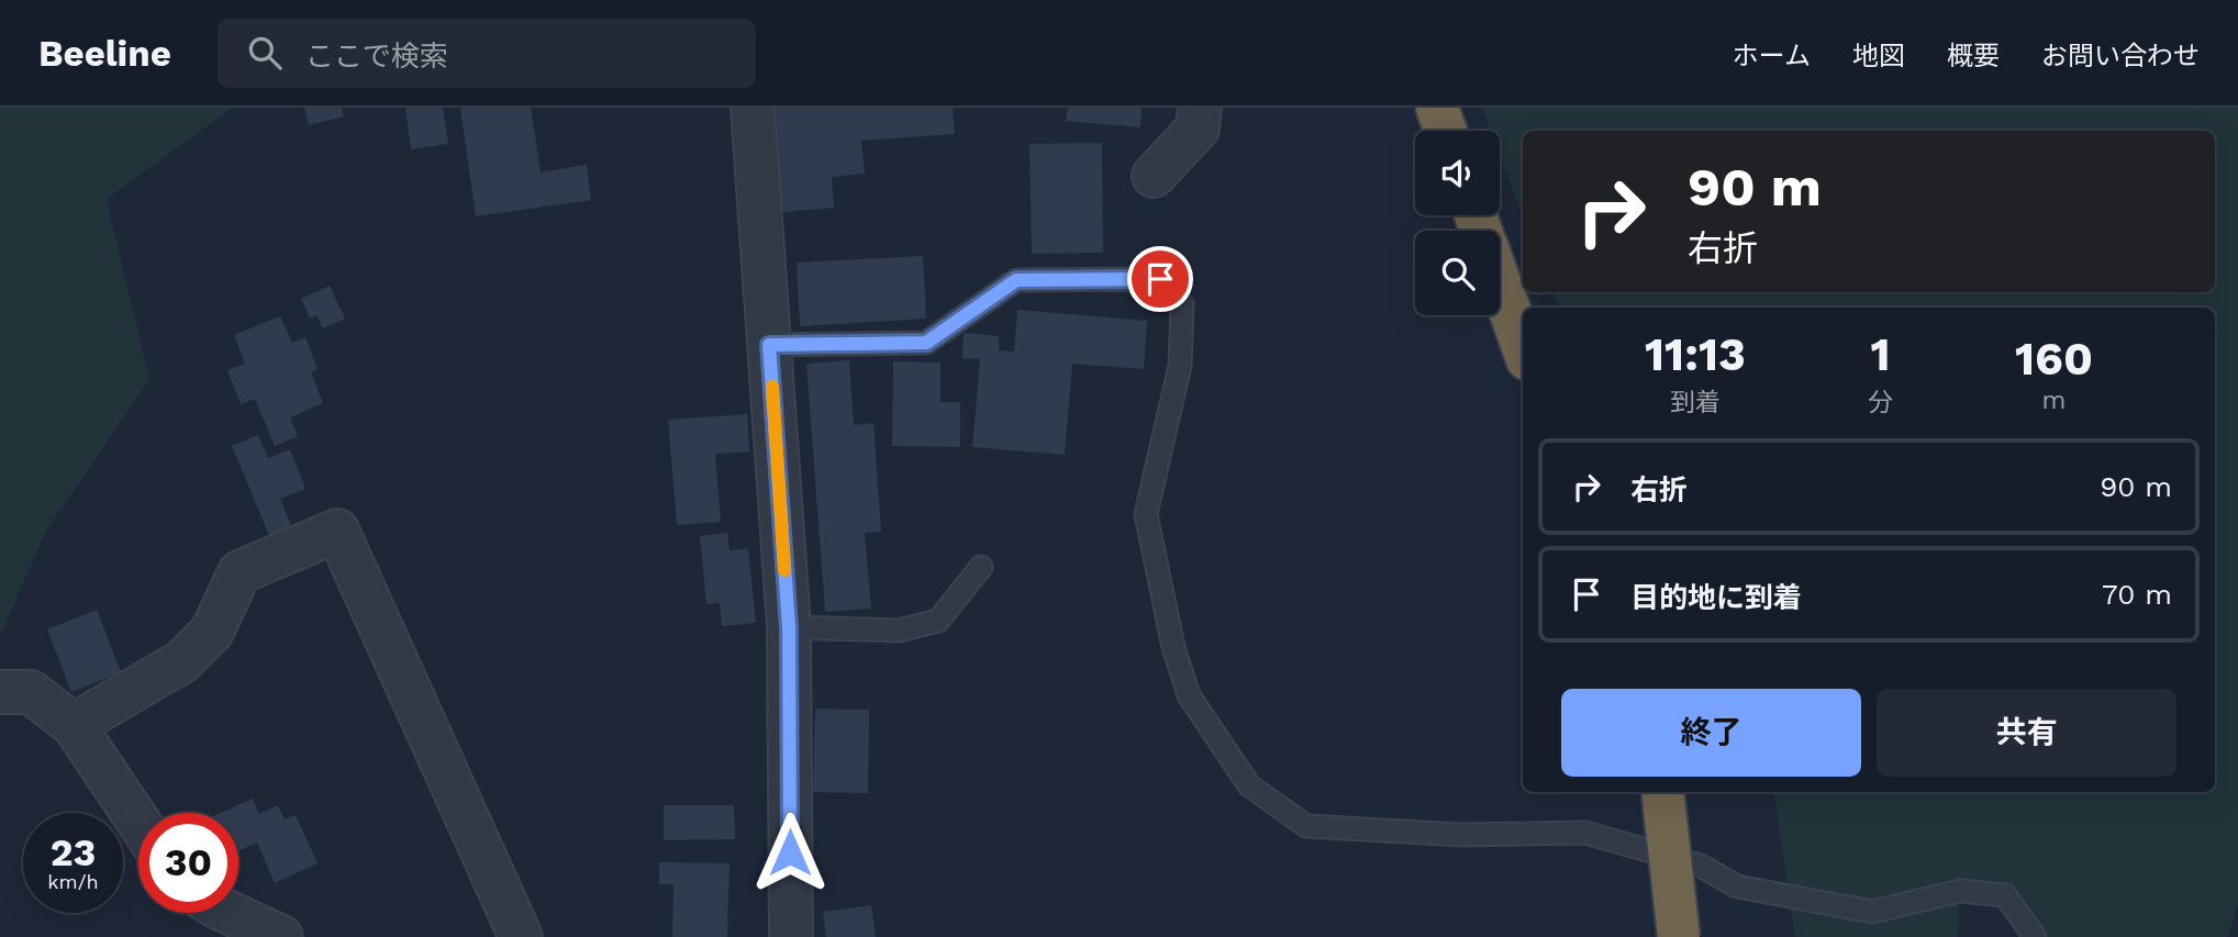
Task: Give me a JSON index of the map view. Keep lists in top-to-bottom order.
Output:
{
  "page": {
    "header": "Beeline",
    "search": "ここで検索",
    "nav": [
      "ホーム",
      "地図",
      "概要",
      "お問い合わせ"
    ],
    "turn": ["90 m", "右折"],
    "eta": [
      "11:13",
      "到着",
      "1",
      "分",
      "160",
      "m"
    ],
    "list": [
      {
        "name": "右折",
        "value": "90 m"
      },
      {
        "name": "目的地に到着",
        "value": "70 m"
      }
    ],
    "buttons": ["終了", "共有"],
    "speed": "23 km/h",
    "limit": "30"
  }
}
